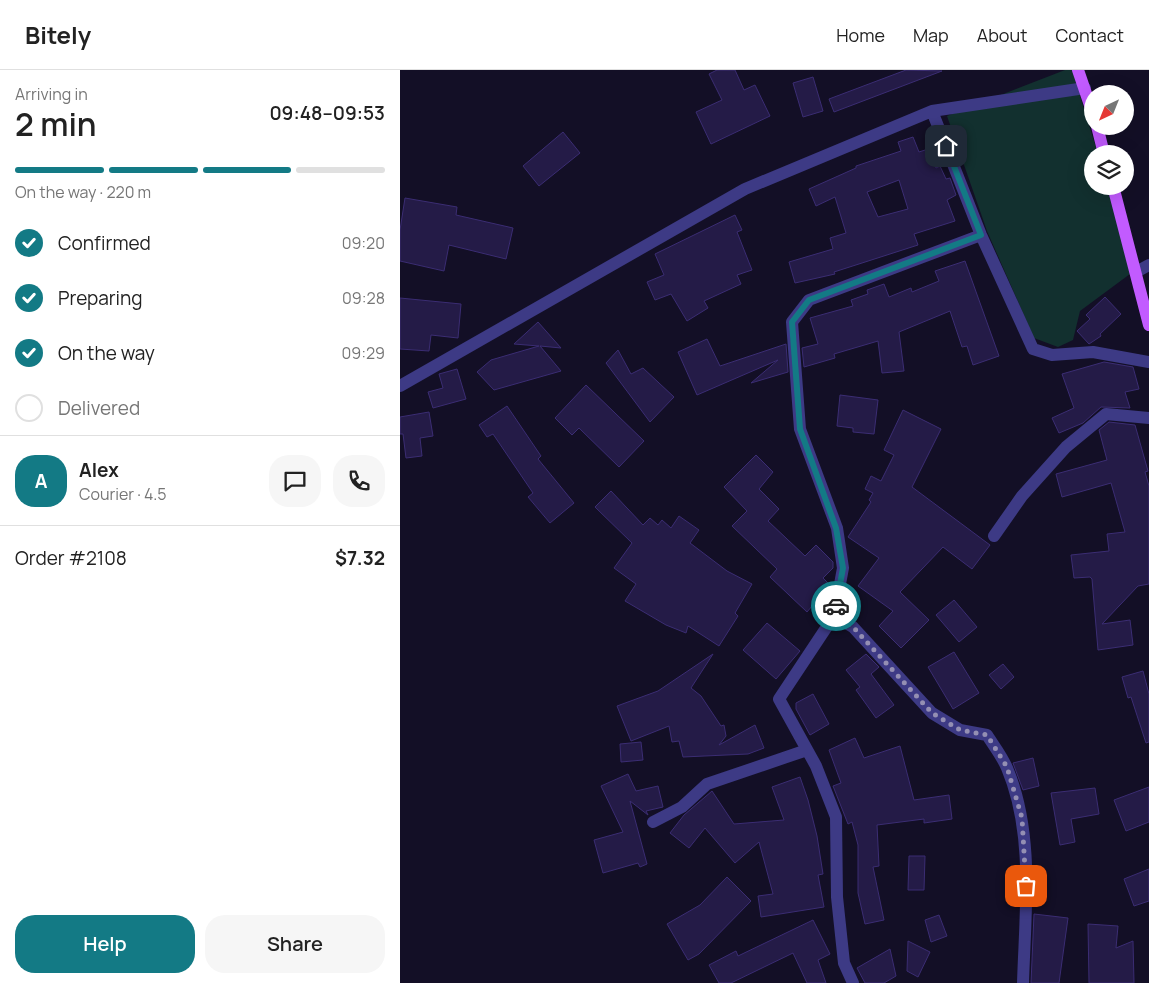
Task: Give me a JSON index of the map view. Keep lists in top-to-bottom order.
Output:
{
  "north": "bottom left",
  "page": {
    "header": "Bitely",
    "nav": [
      "Home",
      "Map",
      "About",
      "Contact"
    ],
    "heading": ["2 min", "Arriving in", "09:48–09:53"],
    "panel": [
      "Alex",
      "Courier · 4.5",
      "Order #2108",
      "$7.32"
    ],
    "bar": "On the way · 220 m",
    "list": [
      ["Confirmed", "09:20"],
      ["Preparing", "09:28"],
      ["On the way", "09:29"],
      "Delivered"
    ],
    "round": "A",
    "buttons": ["Help", "Share"]
  }
}
